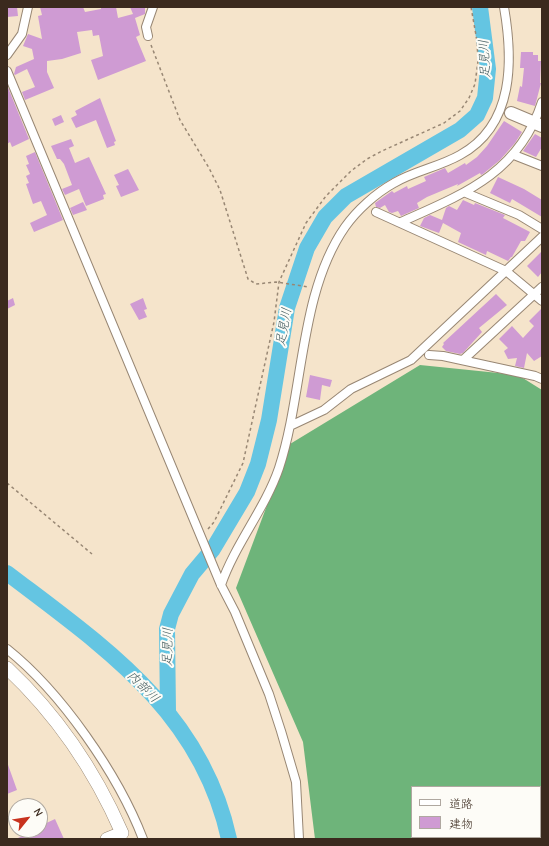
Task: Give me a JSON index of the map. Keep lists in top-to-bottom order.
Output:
{
  "water": ["足見川", "内部川"],
  "legend": ["道路", "建物"],
  "north": "top right"
}
